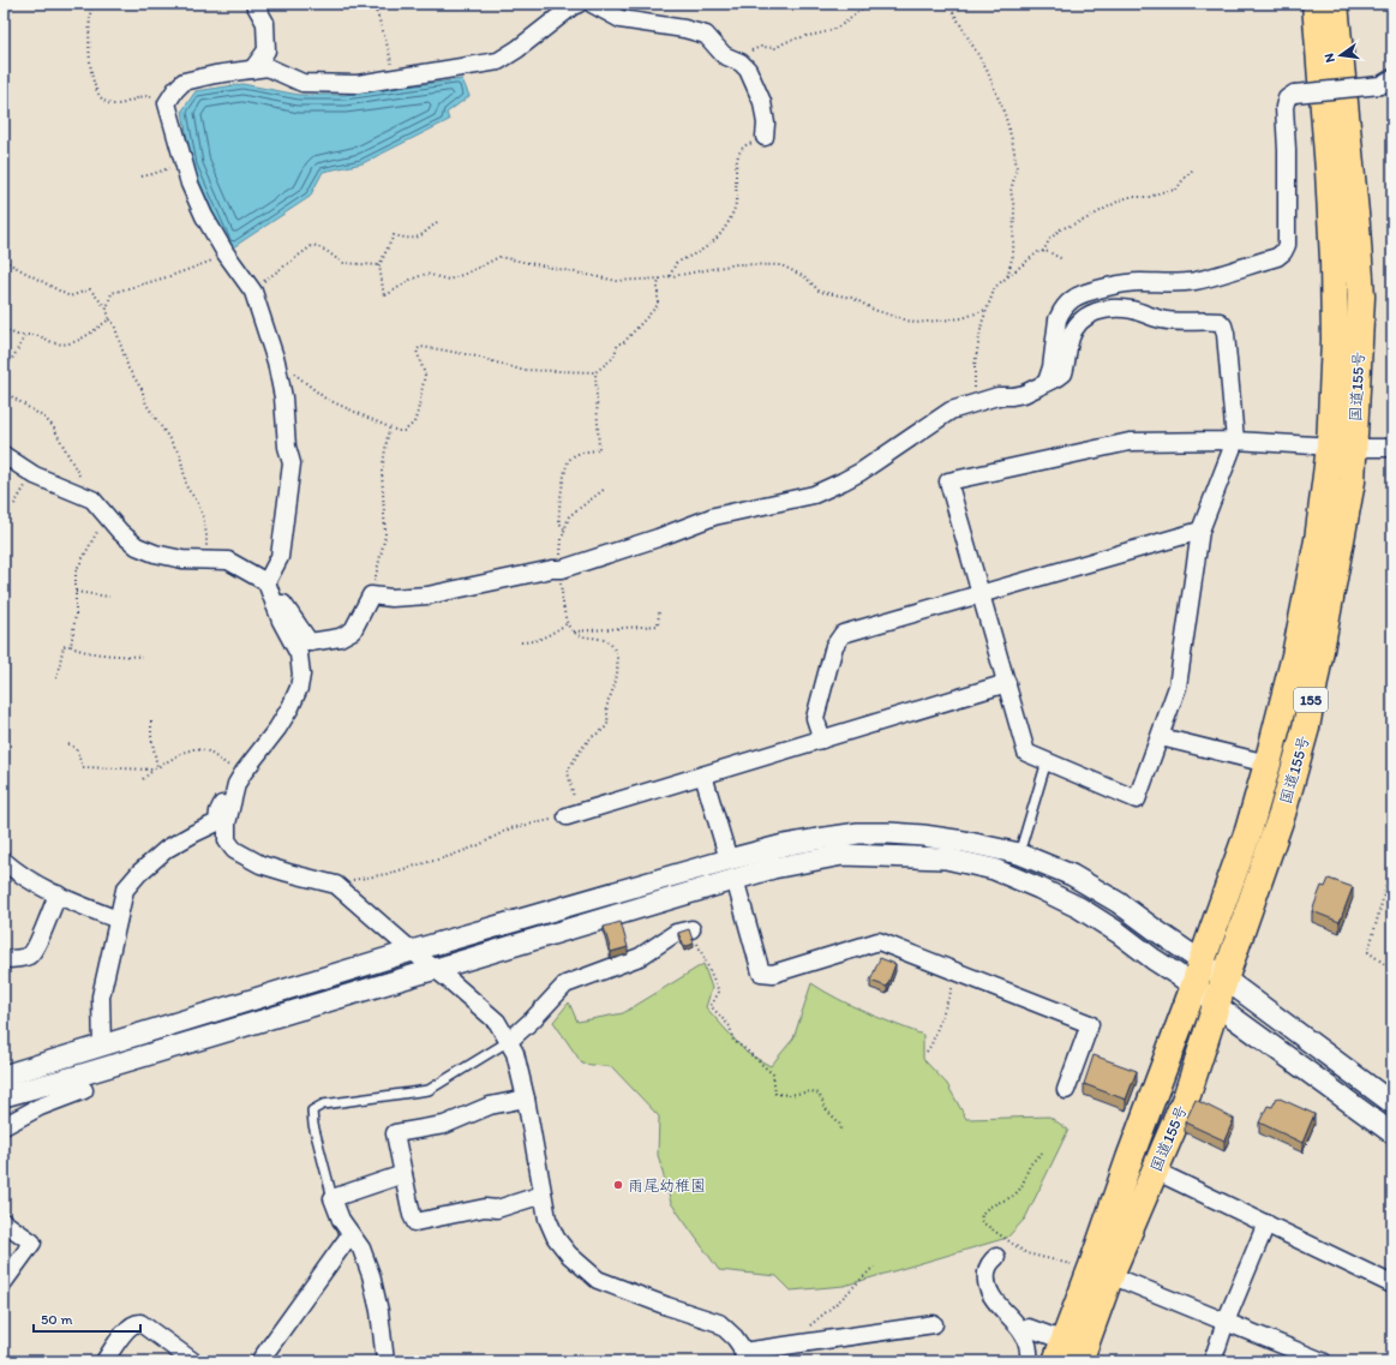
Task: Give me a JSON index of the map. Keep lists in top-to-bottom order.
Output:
{
  "streets": {
    "highway": ["国道155号", "155"]
  },
  "places": ["雨尾幼稚園"],
  "scale_bar": "50 m",
  "north": "left"
}
